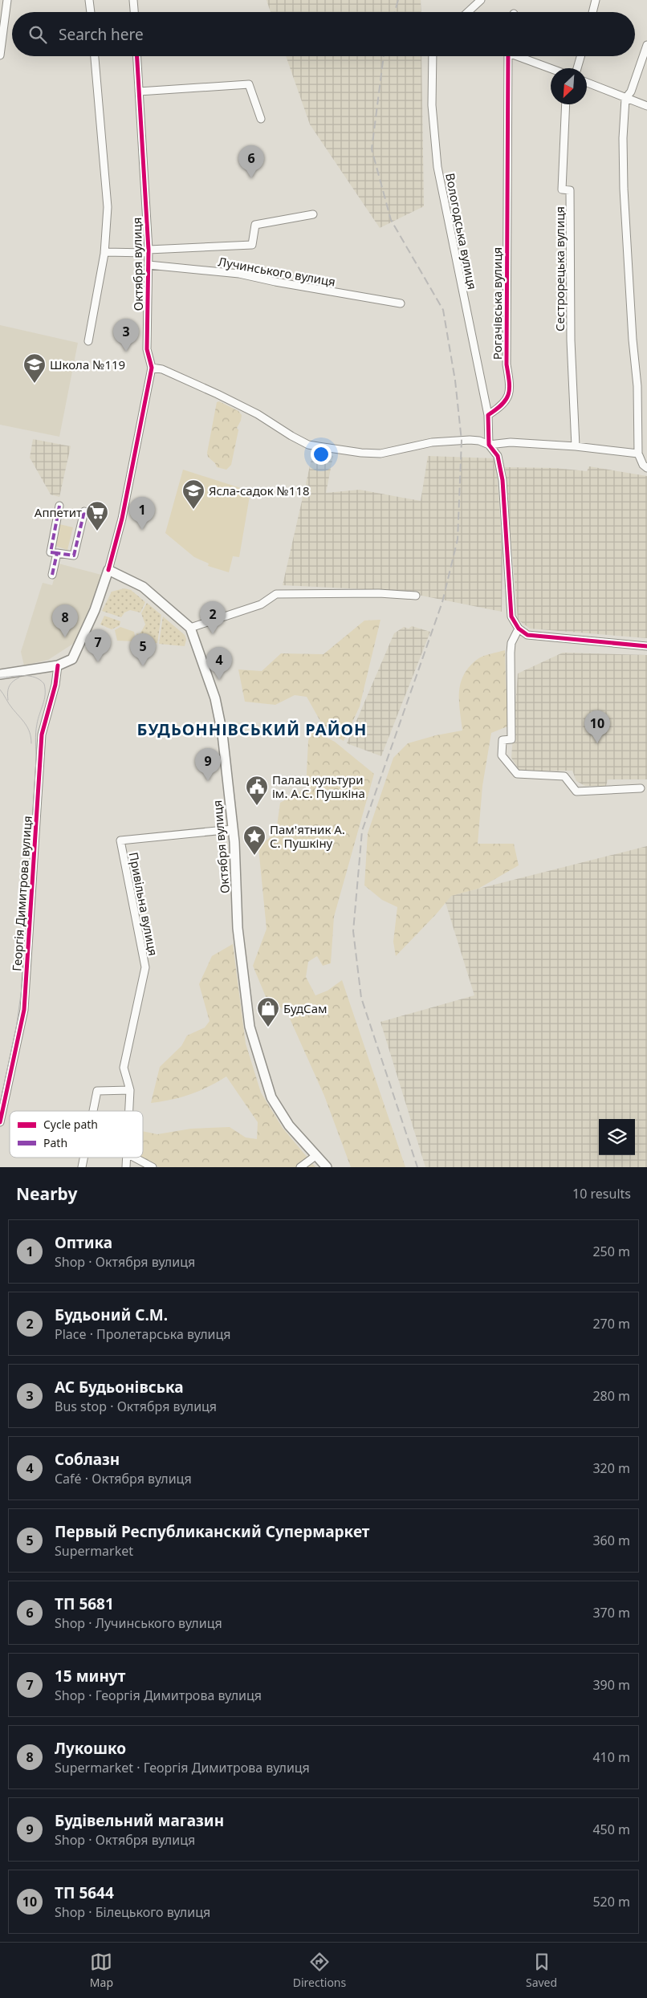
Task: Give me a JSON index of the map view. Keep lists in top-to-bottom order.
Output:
{
  "streets": {
    "main road": ["Октября вулиця"],
    "street": [
      "Вологодська вулиця",
      "Сестрорецька вулиця",
      "Лучинського вулиця",
      "Рогачівська вулиця",
      "Георгія Димитрова вулиця",
      "Привільна вулиця"
    ]
  },
  "crossings": [
    ["Вологодська вулиця", "Рогачівська вулиця"],
    ["Октября вулиця", "Лучинського вулиця"],
    ["Октября вулиця", "Привільна вулиця"]
  ],
  "districts": ["БУДЬОННІВСЬКИЙ РАЙОН"],
  "places": {
    "school or university": ["Школа №119", "Ясла-садок №118"],
    "supermarket": ["Аппетит"],
    "public building": ["Палац культури ім. А.С. Пушкіна"],
    "place": ["Пам'ятник А. С. Пушкіну"],
    "shop": ["БудСам"]
  },
  "legend": ["Cycle path", "Path"],
  "north": "bottom left",
  "page": {
    "search": "Search here",
    "pins": [
      "6",
      "3",
      "1",
      "2",
      "8",
      "7",
      "5",
      "4",
      "10",
      "9"
    ],
    "heading": ["Nearby", "10 results"],
    "list": [
      {
        "mark": "1",
        "name": "Оптика",
        "note": "Shop · Октября вулиця",
        "value": "250 m"
      },
      {
        "mark": "2",
        "name": "Будьоний С.М.",
        "note": "Place · Пролетарська вулиця",
        "value": "270 m"
      },
      {
        "mark": "3",
        "name": "АС Будьонівська",
        "note": "Bus stop · Октября вулиця",
        "value": "280 m"
      },
      {
        "mark": "4",
        "name": "Соблазн",
        "note": "Café · Октября вулиця",
        "value": "320 m"
      },
      {
        "mark": "5",
        "name": "Первый Республиканский Супермаркет",
        "note": "Supermarket",
        "value": "360 m"
      },
      {
        "mark": "6",
        "name": "ТП 5681",
        "note": "Shop · Лучинського вулиця",
        "value": "370 m"
      },
      {
        "mark": "7",
        "name": "15 минут",
        "note": "Shop · Георгія Димитрова вулиця",
        "value": "390 m"
      },
      {
        "mark": "8",
        "name": "Лукошко",
        "note": "Supermarket · Георгія Димитрова вулиця",
        "value": "410 m"
      },
      {
        "mark": "9",
        "name": "Будівельний магазин",
        "note": "Shop · Октября вулиця",
        "value": "450 m"
      },
      {
        "mark": "10",
        "name": "ТП 5644",
        "note": "Shop · Білецького вулиця",
        "value": "520 m"
      }
    ],
    "nav": ["Map", "Directions", "Saved"]
  }
}
